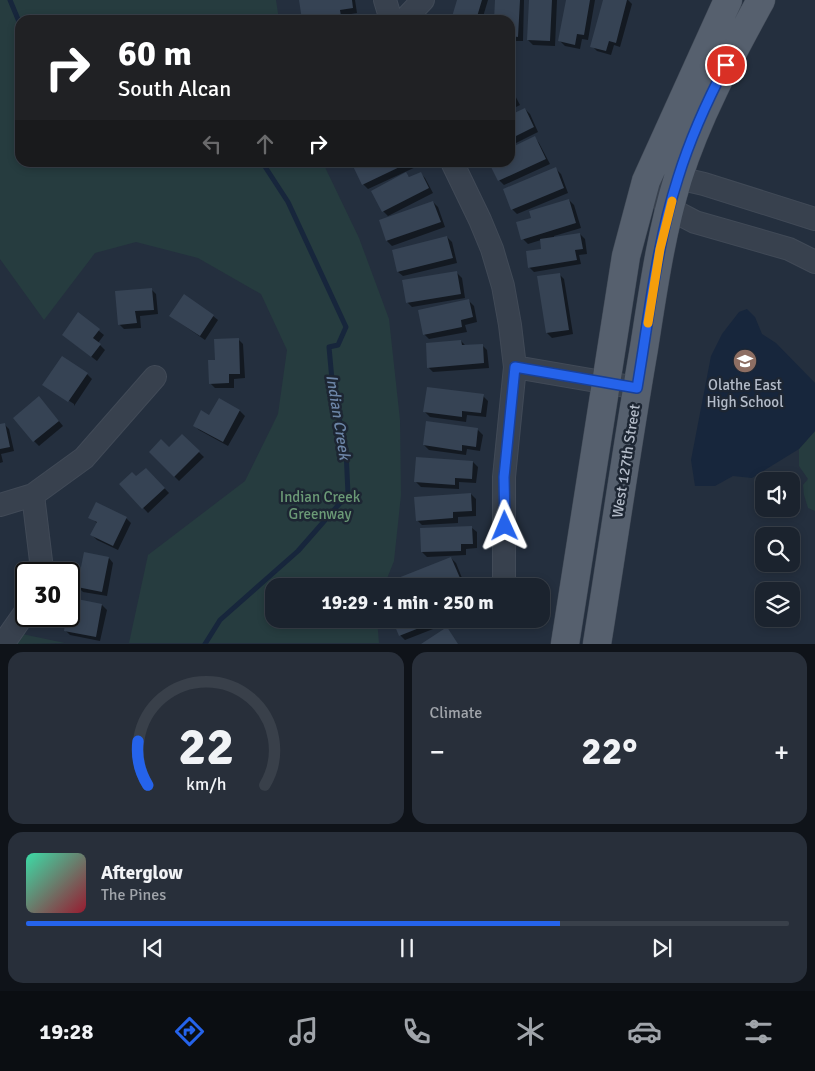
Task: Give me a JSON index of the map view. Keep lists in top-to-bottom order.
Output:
{
  "streets": {
    "main road": ["West 127th Street"]
  },
  "water": ["Indian Creek"],
  "parks": ["Indian Creek Greenway"],
  "places": {
    "school or university": ["Olathe East High School"]
  },
  "page": {
    "turn": ["60 m", "South Alcan"],
    "limit": "30",
    "trip": "19:29 · 1 min · 250 m",
    "tile": "Climate",
    "heat": ["−", "22°", "+"],
    "song": ["Afterglow", "The Pines"],
    "tabs": "19:28",
    "gauge": ["22", "km/h"]
  }
}
